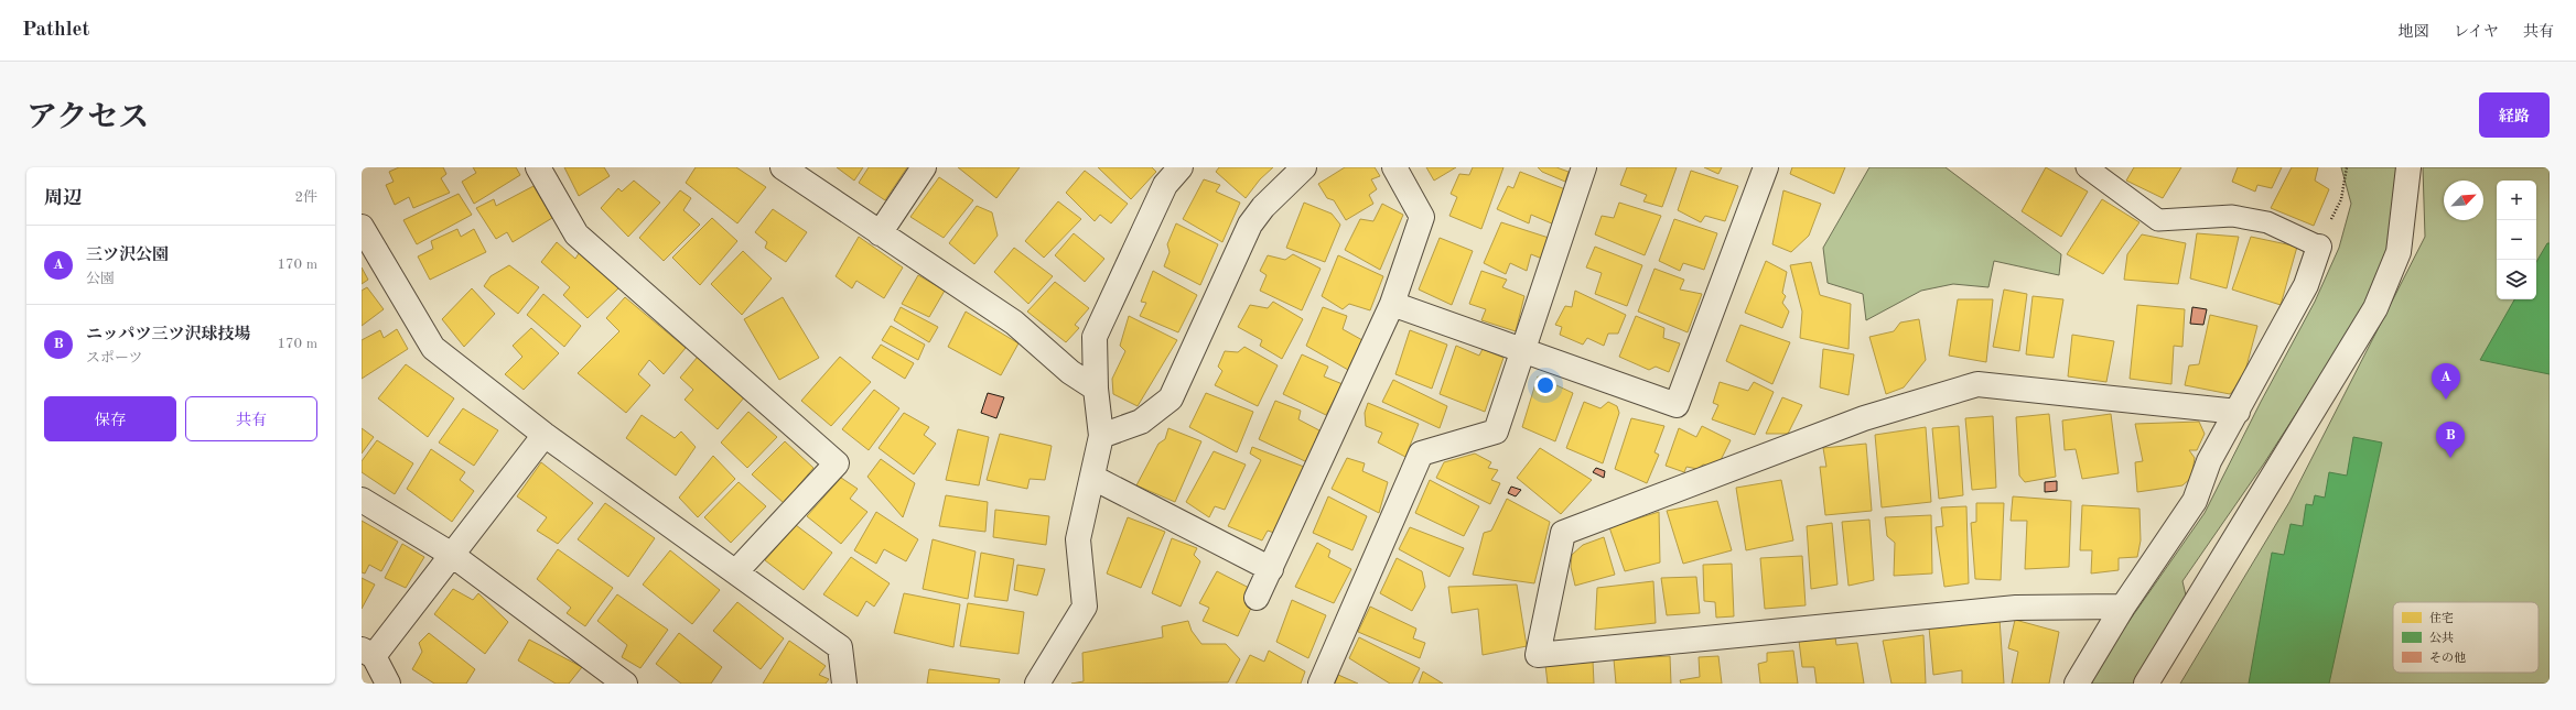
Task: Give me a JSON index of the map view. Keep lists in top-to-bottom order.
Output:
{
  "legend": ["住宅", "公共", "その他"],
  "north": "top right",
  "page": {
    "header": "Pathlet",
    "nav": ["地図", "レイヤ", "共有"],
    "title": "アクセス",
    "buttons": [
      "経路",
      ["保存", "共有"]
    ],
    "heading": ["周辺", "2件"],
    "map_buttons": ["+", "−"],
    "list": [
      {
        "mark": "A",
        "name": "三ツ沢公園",
        "note": "公園",
        "value": "170 m"
      },
      {
        "mark": "B",
        "name": "ニッパツ三ツ沢球技場",
        "note": "スポーツ",
        "value": "170 m"
      }
    ],
    "pins": ["A", "B"]
  }
}
